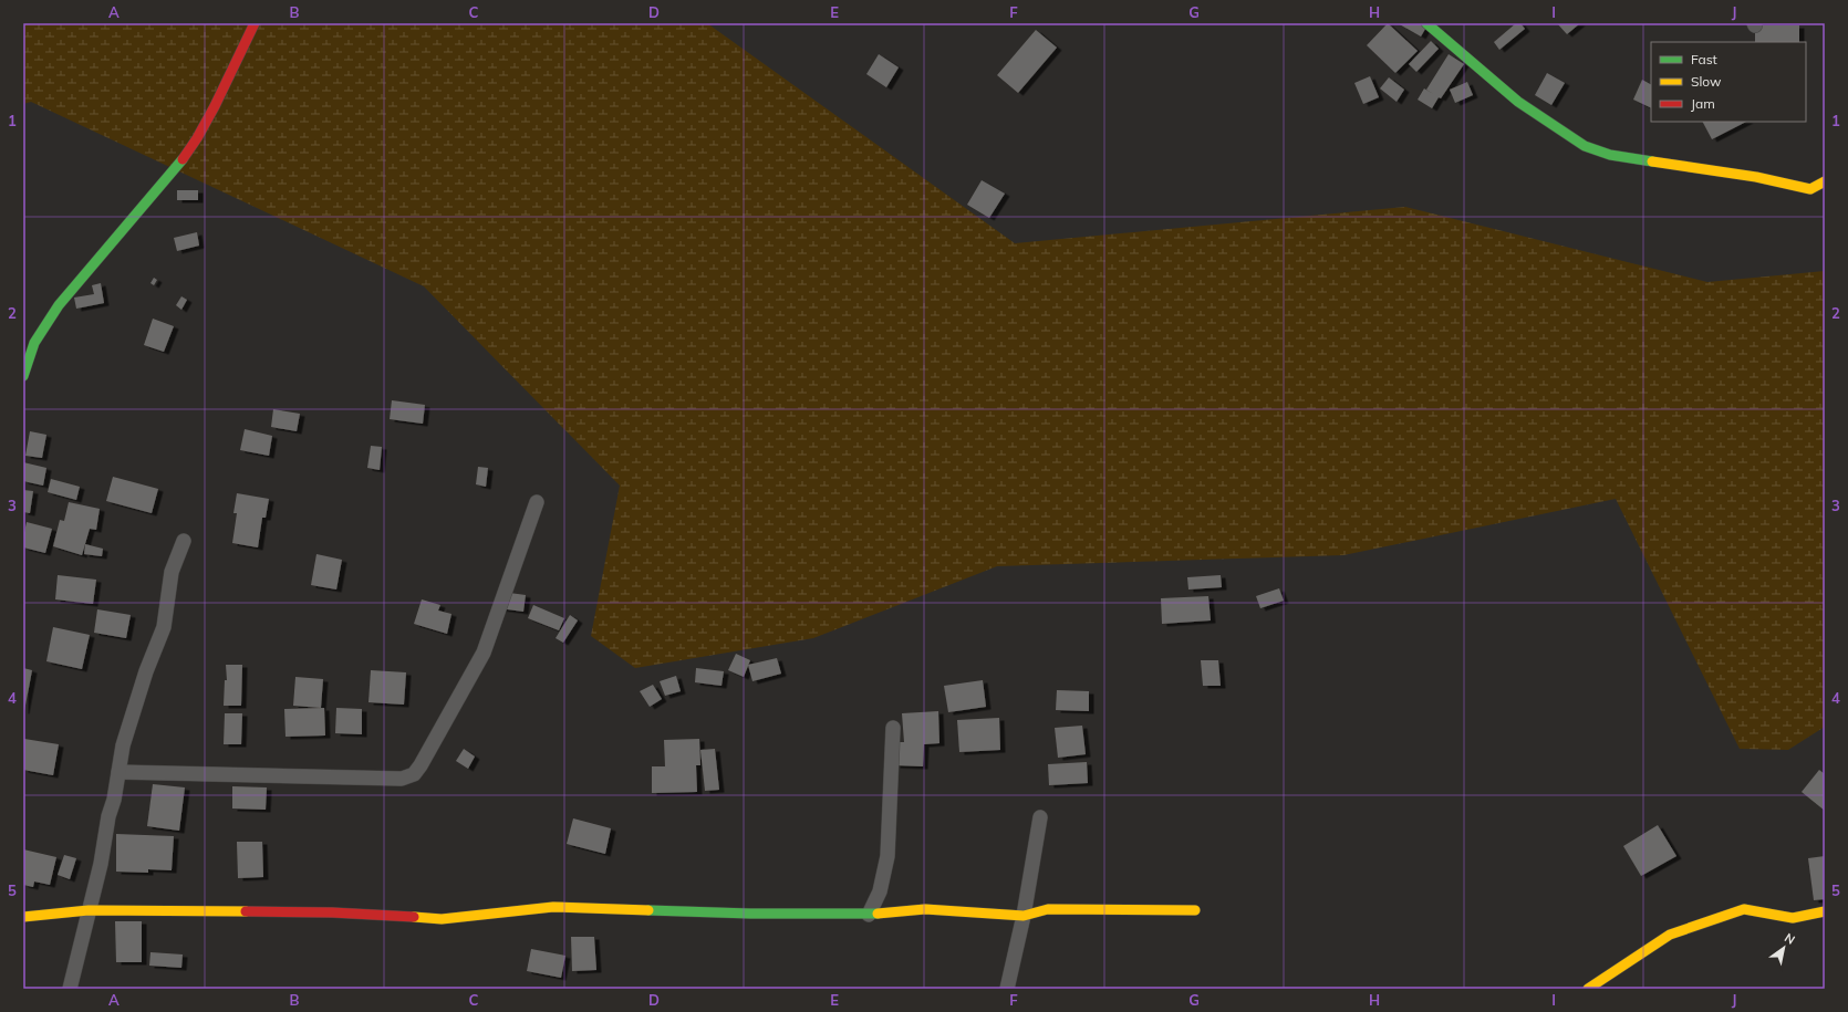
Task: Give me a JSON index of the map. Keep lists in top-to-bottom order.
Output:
{
  "legend": ["Fast", "Slow", "Jam"],
  "north": "top right",
  "grid": {
    "columns": [
      "A",
      "B",
      "C",
      "D",
      "E",
      "F",
      "G",
      "H",
      "I",
      "J"
    ],
    "rows": [
      "1",
      "2",
      "3",
      "4",
      "5"
    ]
  }
}
